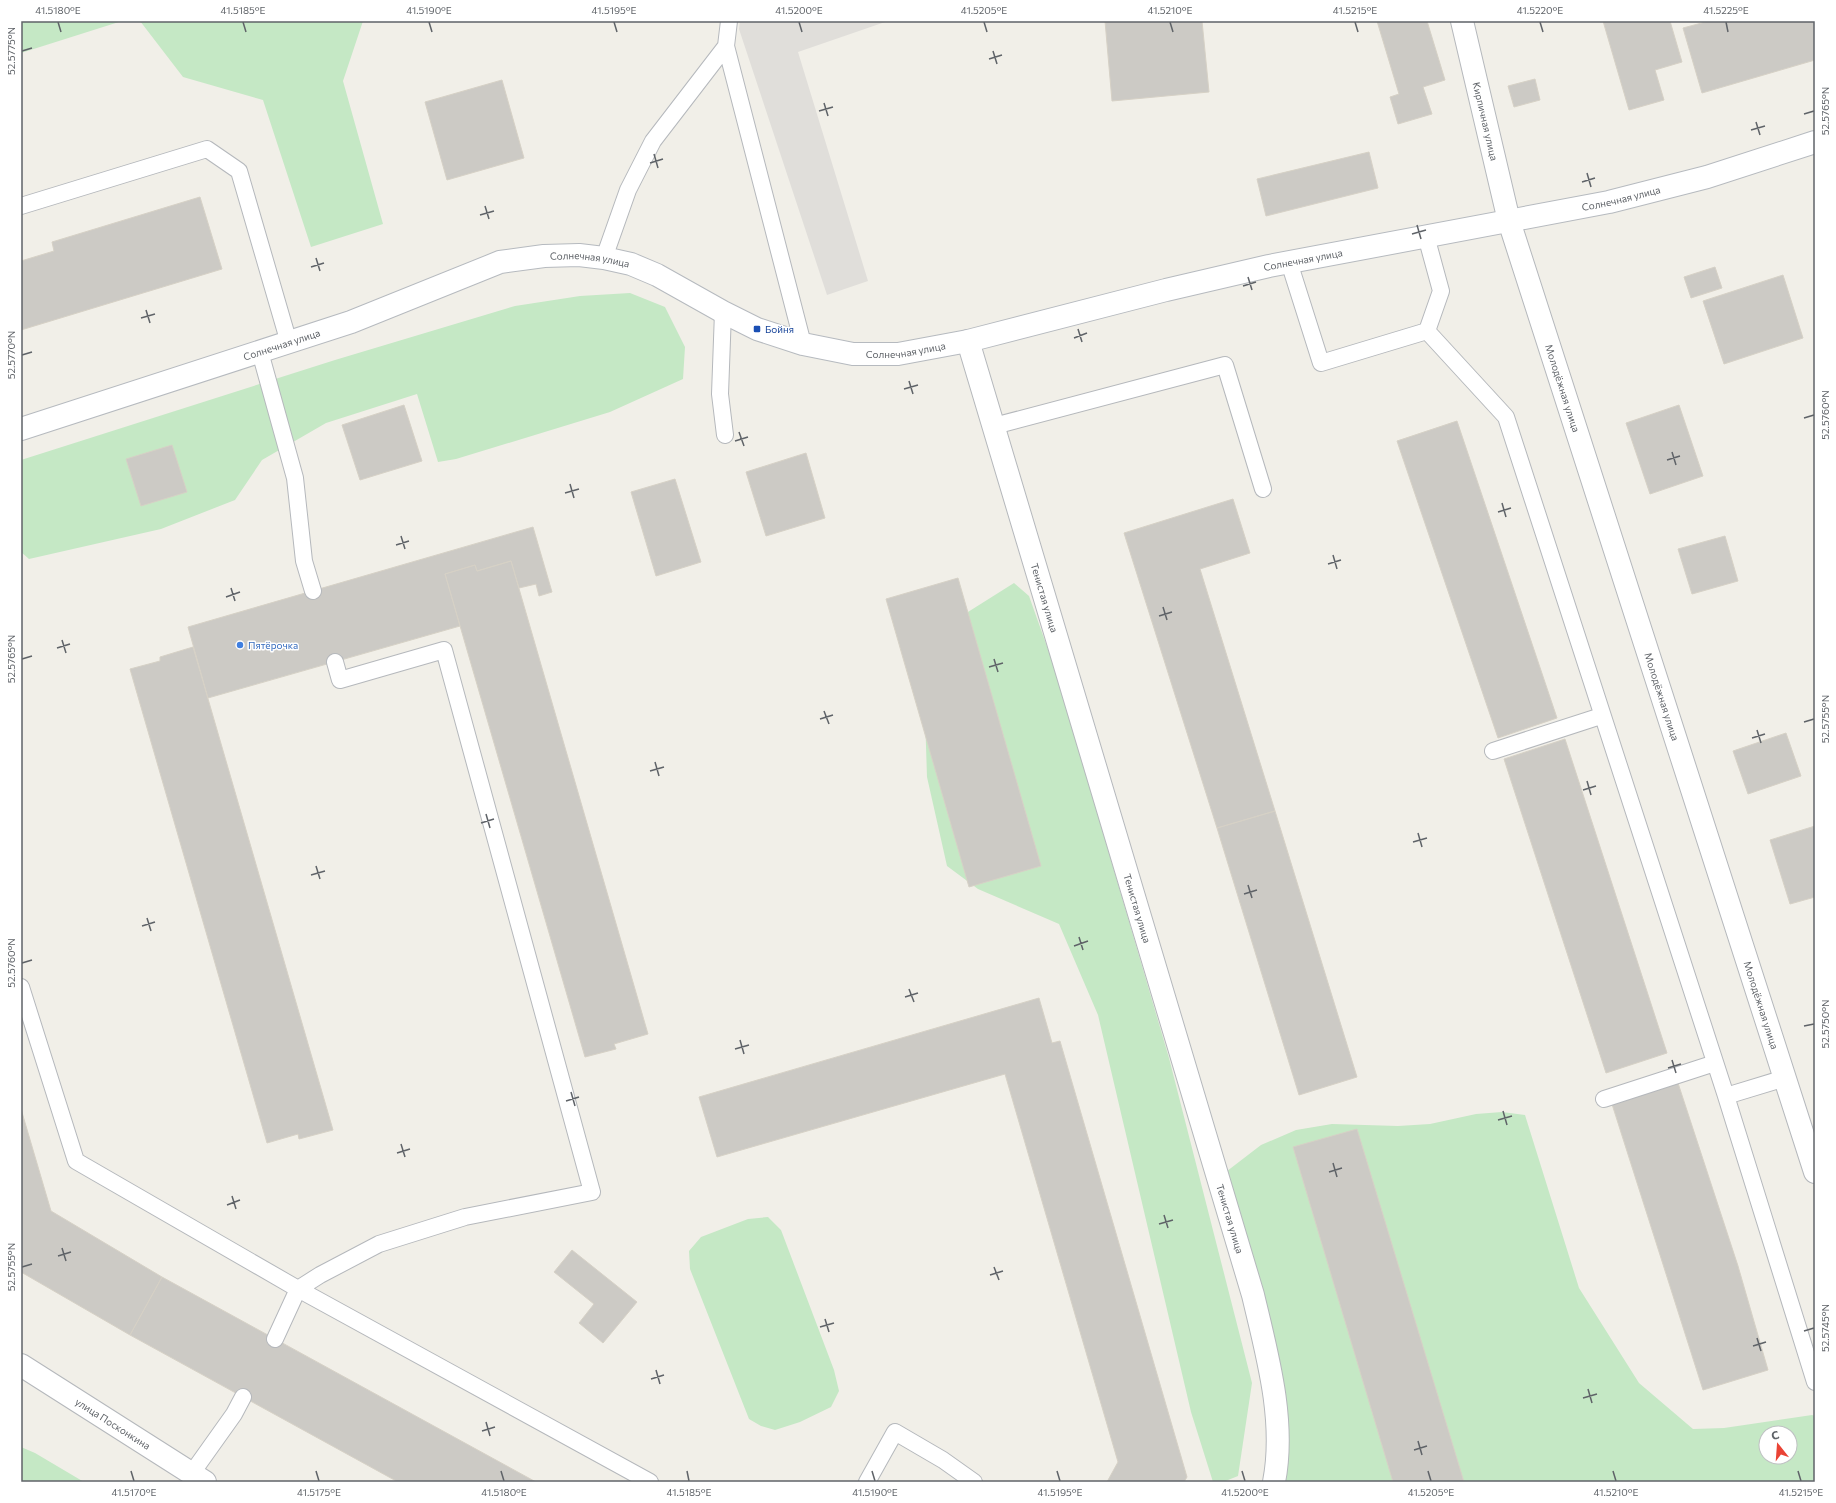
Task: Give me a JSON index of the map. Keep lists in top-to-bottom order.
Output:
{
  "streets": {
    "street": [
      "Кирпичная улица",
      "Солнечная улица",
      "Молодёжная улица",
      "Тенистая улица",
      "улица Посконкина"
    ]
  },
  "crossings": [
    ["Кирпичная улица", "Солнечная улица"],
    ["Кирпичная улица", "Молодёжная улица"],
    ["Солнечная улица", "Молодёжная улица"],
    ["Солнечная улица", "Тенистая улица"]
  ],
  "places": {
    "transit": ["Бойня"],
    "other": ["Пятёрочка"]
  },
  "north": "top",
  "coordinates": [
    "41.5180°E",
    "41.5185°E",
    "41.5190°E",
    "41.5195°E",
    "41.5200°E",
    "41.5205°E",
    "41.5210°E",
    "41.5215°E",
    "41.5220°E",
    "41.5225°E",
    "52.5775°N",
    "52.5765°N",
    "52.5770°N",
    "52.5760°N",
    "52.5755°N",
    "52.5750°N",
    "52.5745°N",
    "41.5170°E",
    "41.5175°E"
  ]
}
